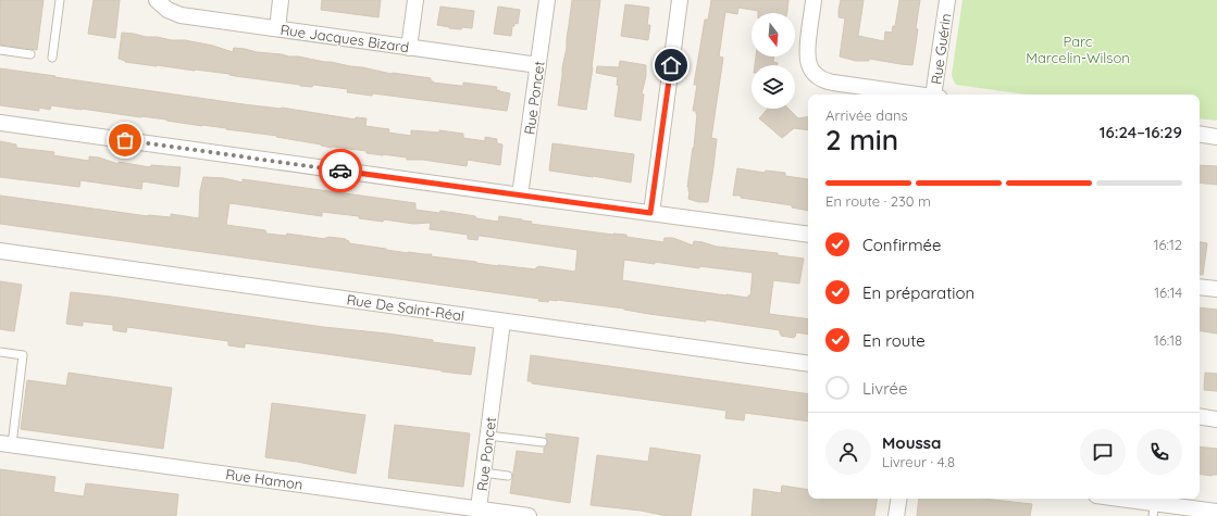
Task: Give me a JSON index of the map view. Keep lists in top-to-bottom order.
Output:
{
  "streets": {
    "street": [
      "Rue Jacques Bizard",
      "Rue Guérin",
      "Rue Poncet",
      "Rue De Saint-Réal",
      "Rue Hamon"
    ]
  },
  "crossings": [
    ["Rue Jacques Bizard", "Rue Poncet"],
    ["Rue Poncet", "Rue De Saint-Réal"],
    ["Rue Poncet", "Rue Hamon"]
  ],
  "parks": ["Parc Marcelin-Wilson"],
  "north": "bottom",
  "page": {
    "heading": ["2 min", "Arrivée dans", "16:24–16:29"],
    "panel": ["Moussa", "Livreur · 4.8"],
    "bar": "En route · 230 m",
    "list": [
      ["Confirmée", "16:12"],
      ["En préparation", "16:14"],
      ["En route", "16:18"],
      "Livrée"
    ]
  }
}
